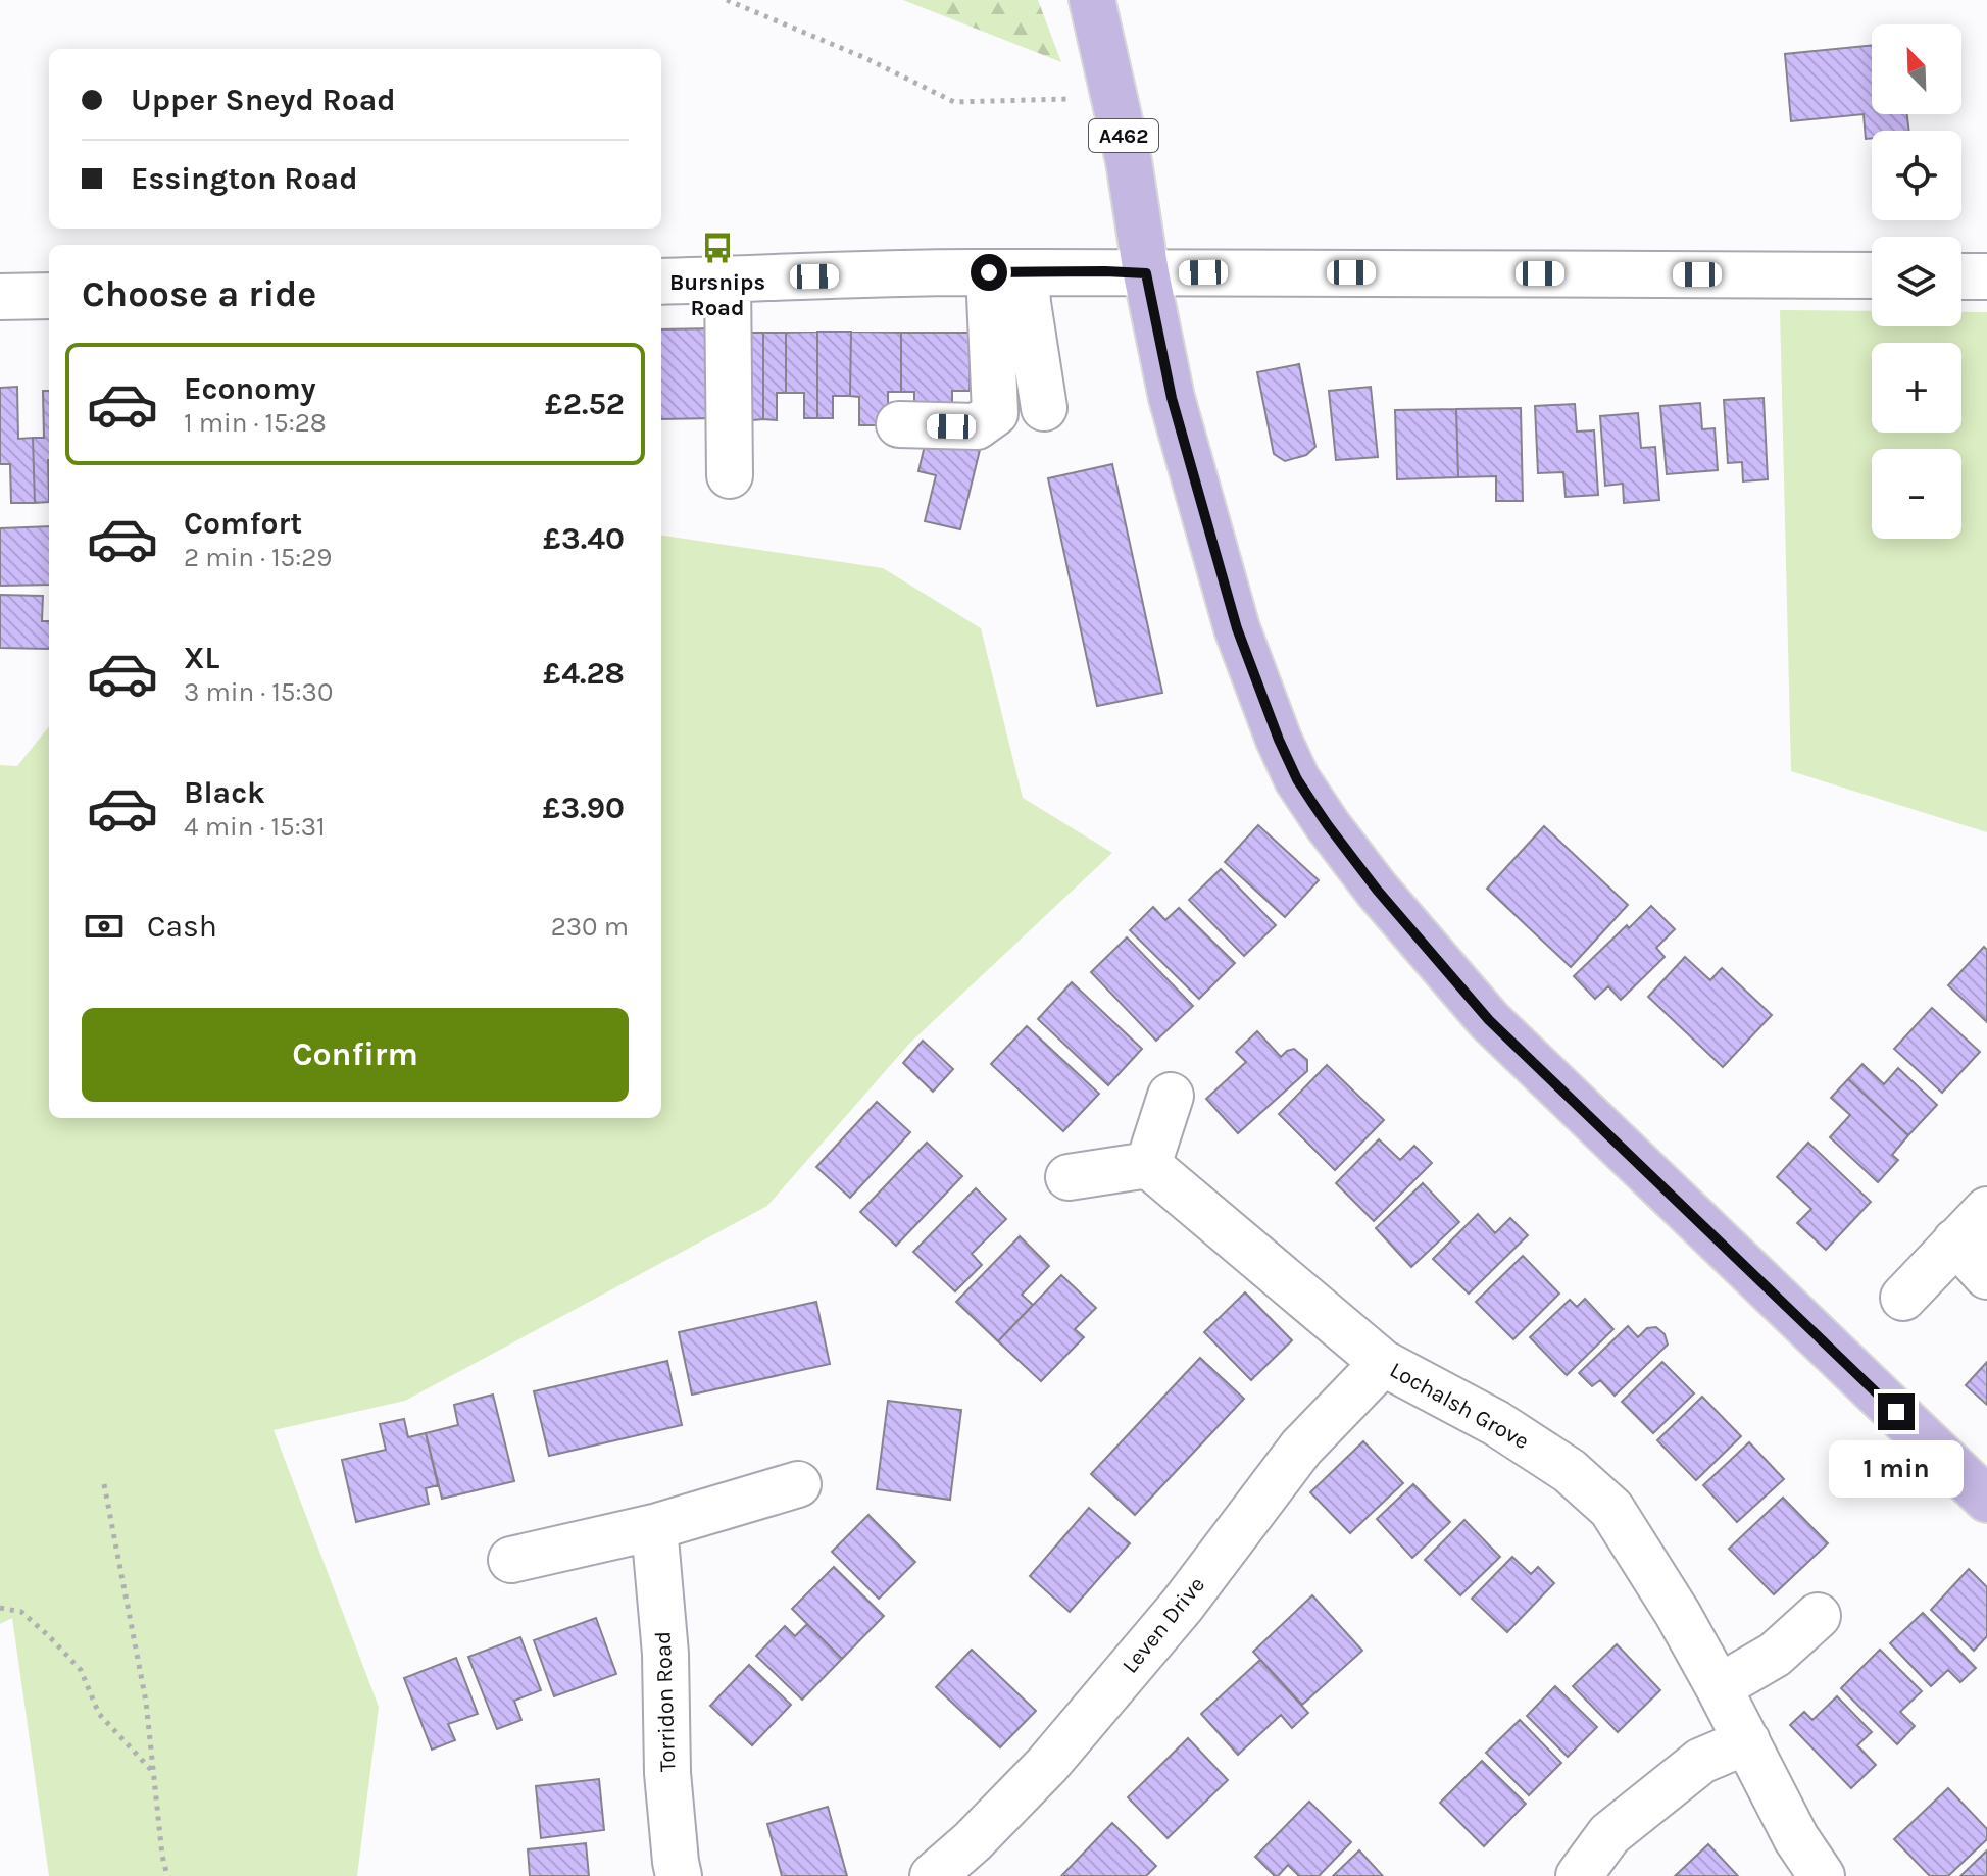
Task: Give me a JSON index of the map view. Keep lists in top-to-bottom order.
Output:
{
  "streets": {
    "main road": ["A462"],
    "street": ["Lochalsh Grove", "Leven Drive", "Torridon Road"]
  },
  "crossings": [
    ["Lochalsh Grove", "Leven Drive"]
  ],
  "places": {
    "bus stop": ["Bursnips Road"]
  },
  "north": "top left",
  "page": {
    "map_buttons": ["+", "−"],
    "banner": ["Upper Sneyd Road", "Essington Road"],
    "heading": "Choose a ride",
    "list": [
      {
        "name": "Economy",
        "note": "1 min · 15:28",
        "value": "£2.52"
      },
      {
        "name": "Comfort",
        "note": "2 min · 15:29",
        "value": "£3.40"
      },
      {
        "name": "XL",
        "note": "3 min · 15:30",
        "value": "£4.28"
      },
      {
        "name": "Black",
        "note": "4 min · 15:31",
        "value": "£3.90"
      }
    ],
    "pay": ["Cash", "230 m"],
    "buttons": "Confirm",
    "bubble": "1 min"
  }
}
